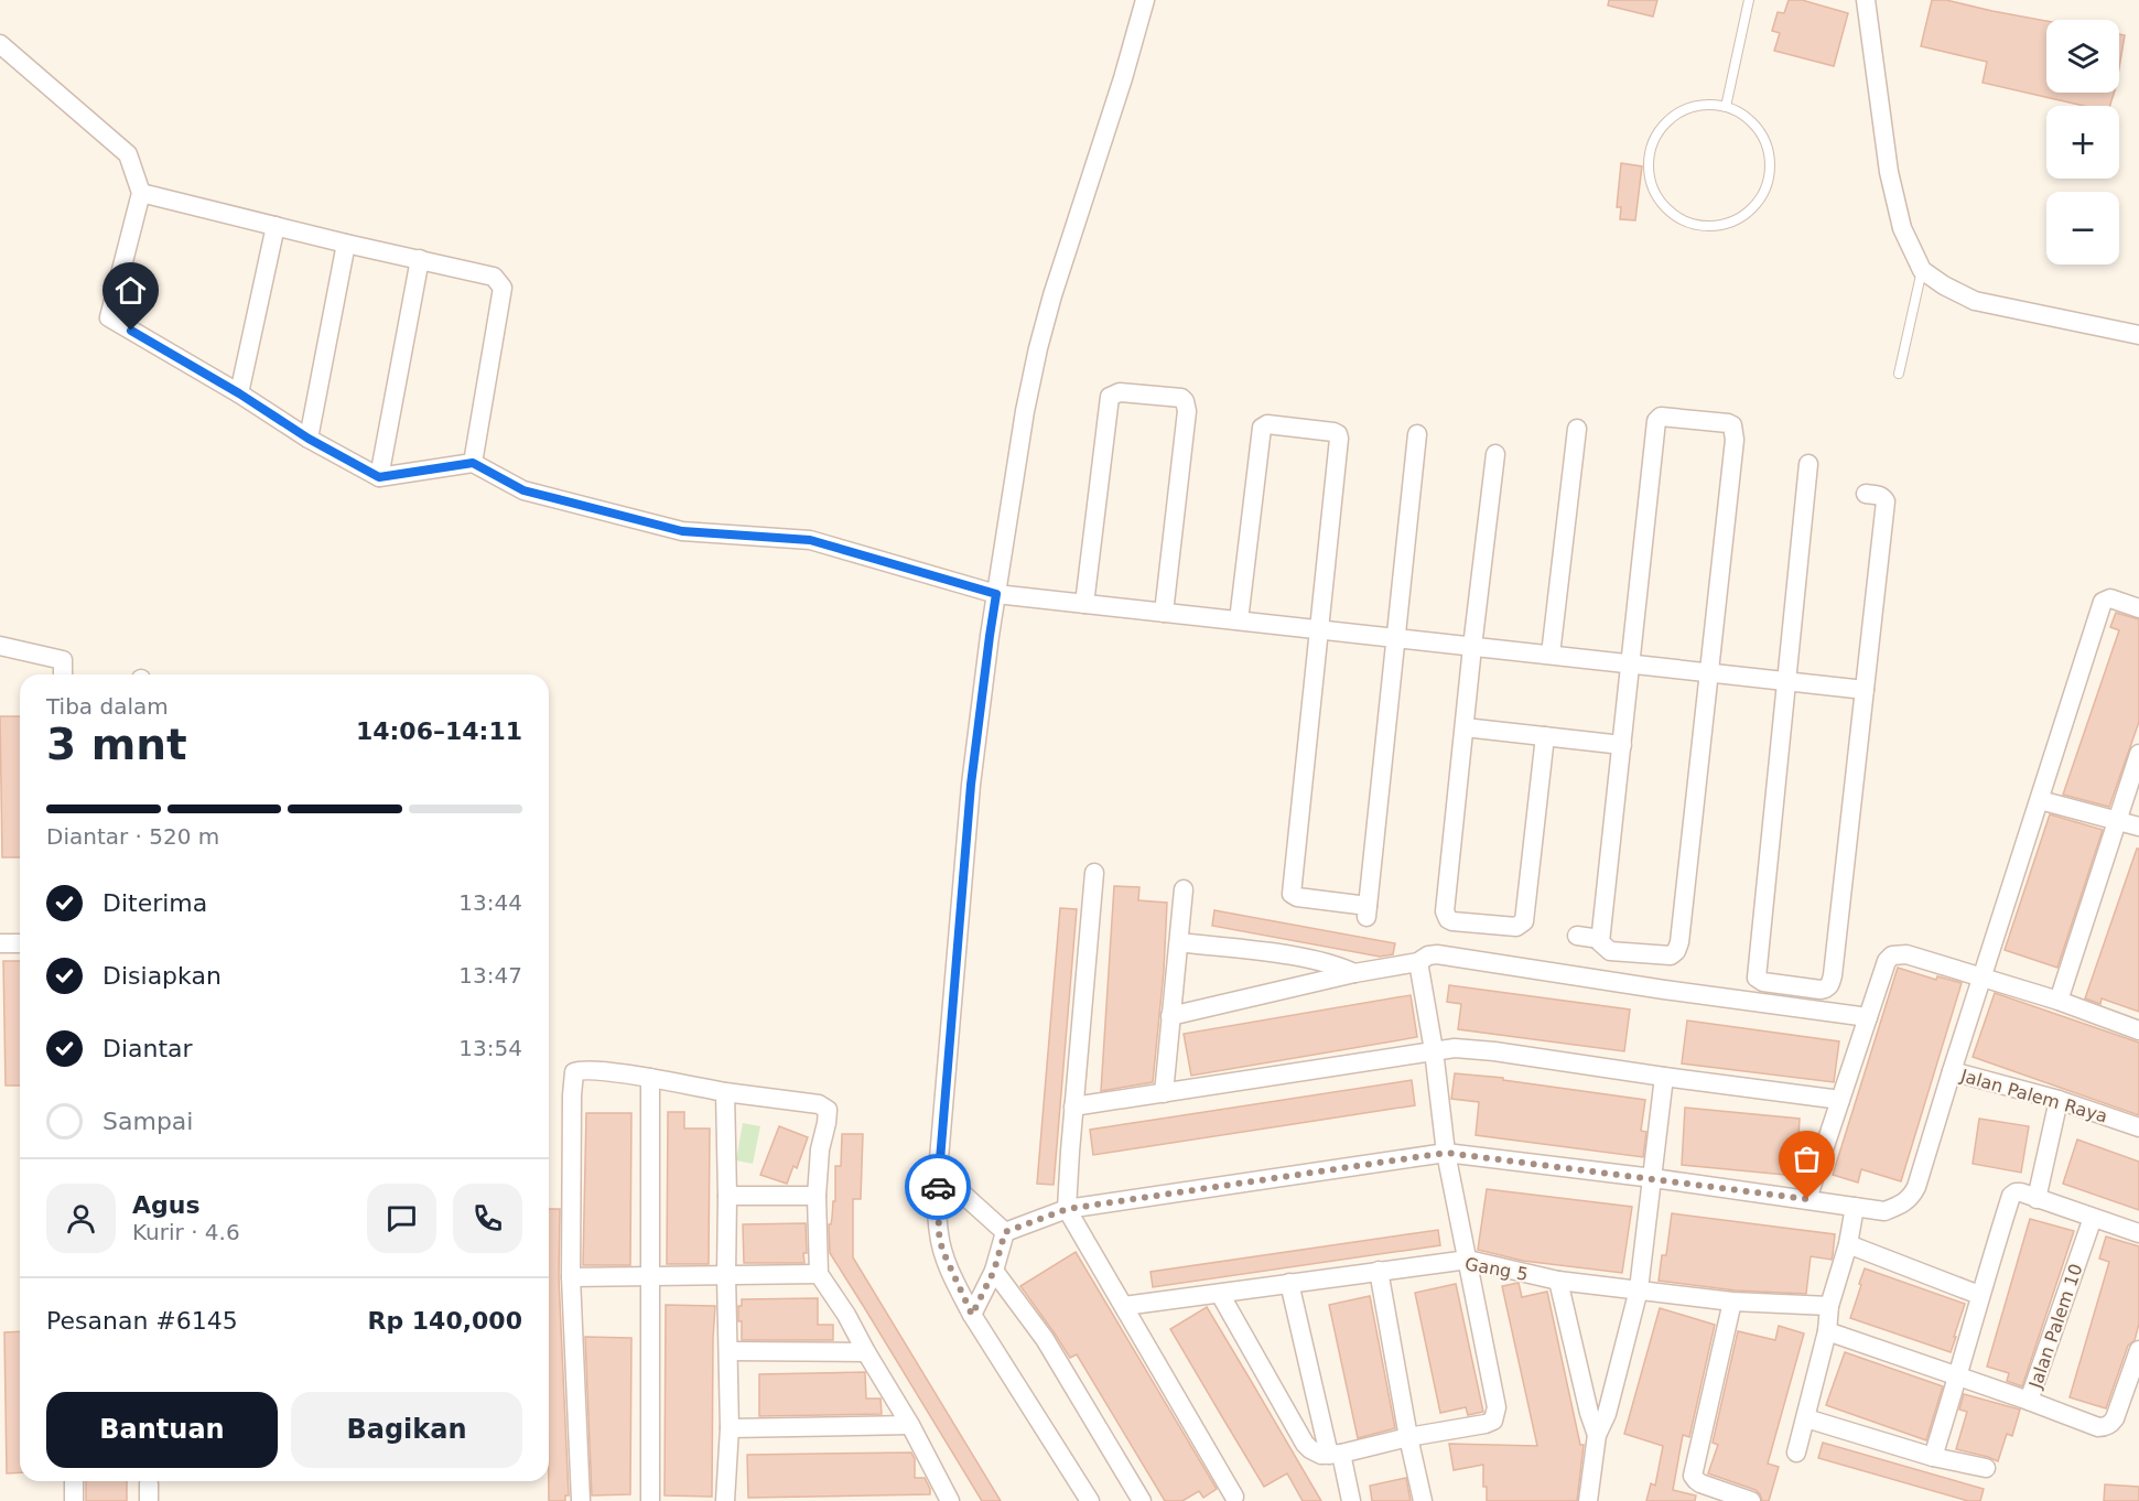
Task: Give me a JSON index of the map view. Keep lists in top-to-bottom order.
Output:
{
  "streets": {
    "street": ["Jalan Palem Raya", "Gang 5", "Jalan Palem 10"]
  },
  "page": {
    "map_buttons": ["+", "−"],
    "heading": ["3 mnt", "Tiba dalam", "14:06–14:11"],
    "panel": [
      "Agus",
      "Kurir · 4.6",
      "Pesanan #6145",
      "Rp 140,000"
    ],
    "bar": "Diantar · 520 m",
    "list": [
      ["Diterima", "13:44"],
      ["Disiapkan", "13:47"],
      ["Diantar", "13:54"],
      "Sampai"
    ],
    "buttons": ["Bantuan", "Bagikan"]
  }
}
